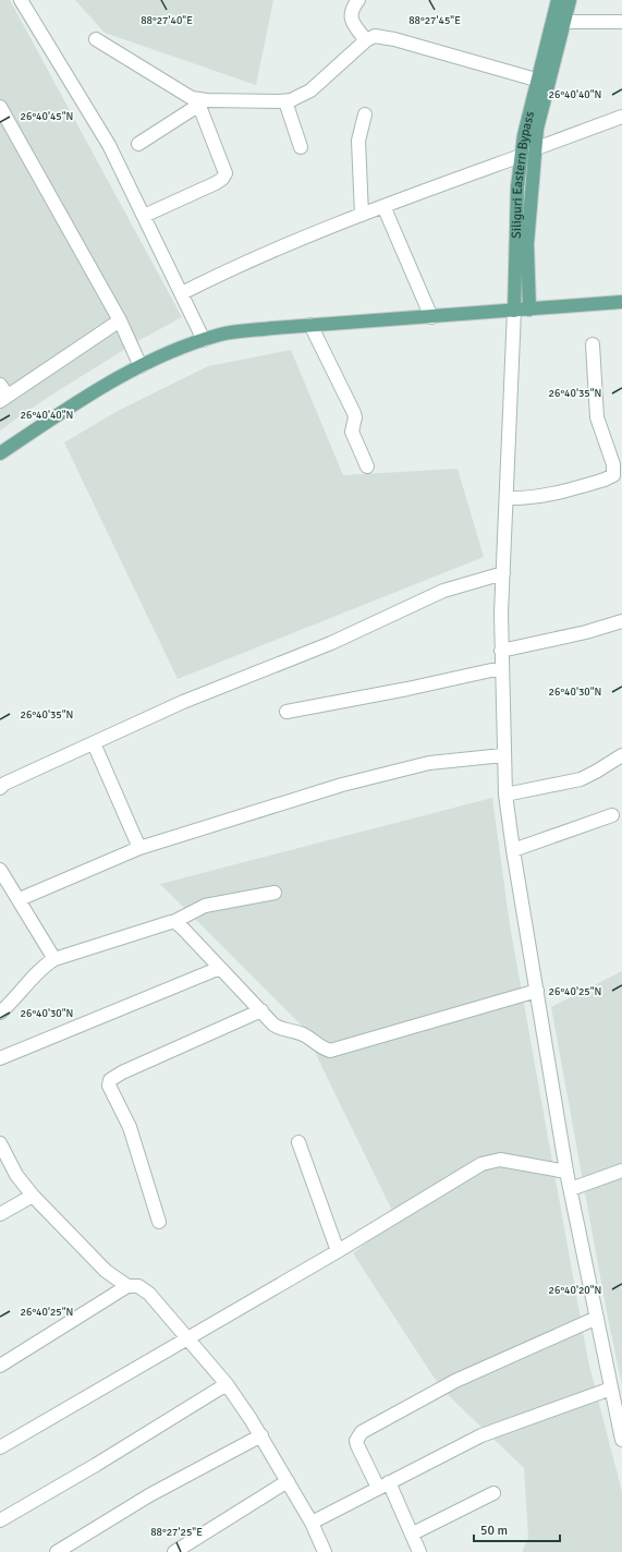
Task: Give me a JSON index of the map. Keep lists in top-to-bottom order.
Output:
{
  "streets": {
    "main road": ["Siliguri Eastern Bypass"]
  },
  "scale_bar": "50 m",
  "coordinates": [
    "88°27'40\"E",
    "88°27'45\"E",
    "26°40'40\"N",
    "26°40'45\"N",
    "26°40'35\"N",
    "26°40'30\"N",
    "26°40'25\"N",
    "26°40'20\"N",
    "88°27'25\"E"
  ]
}
